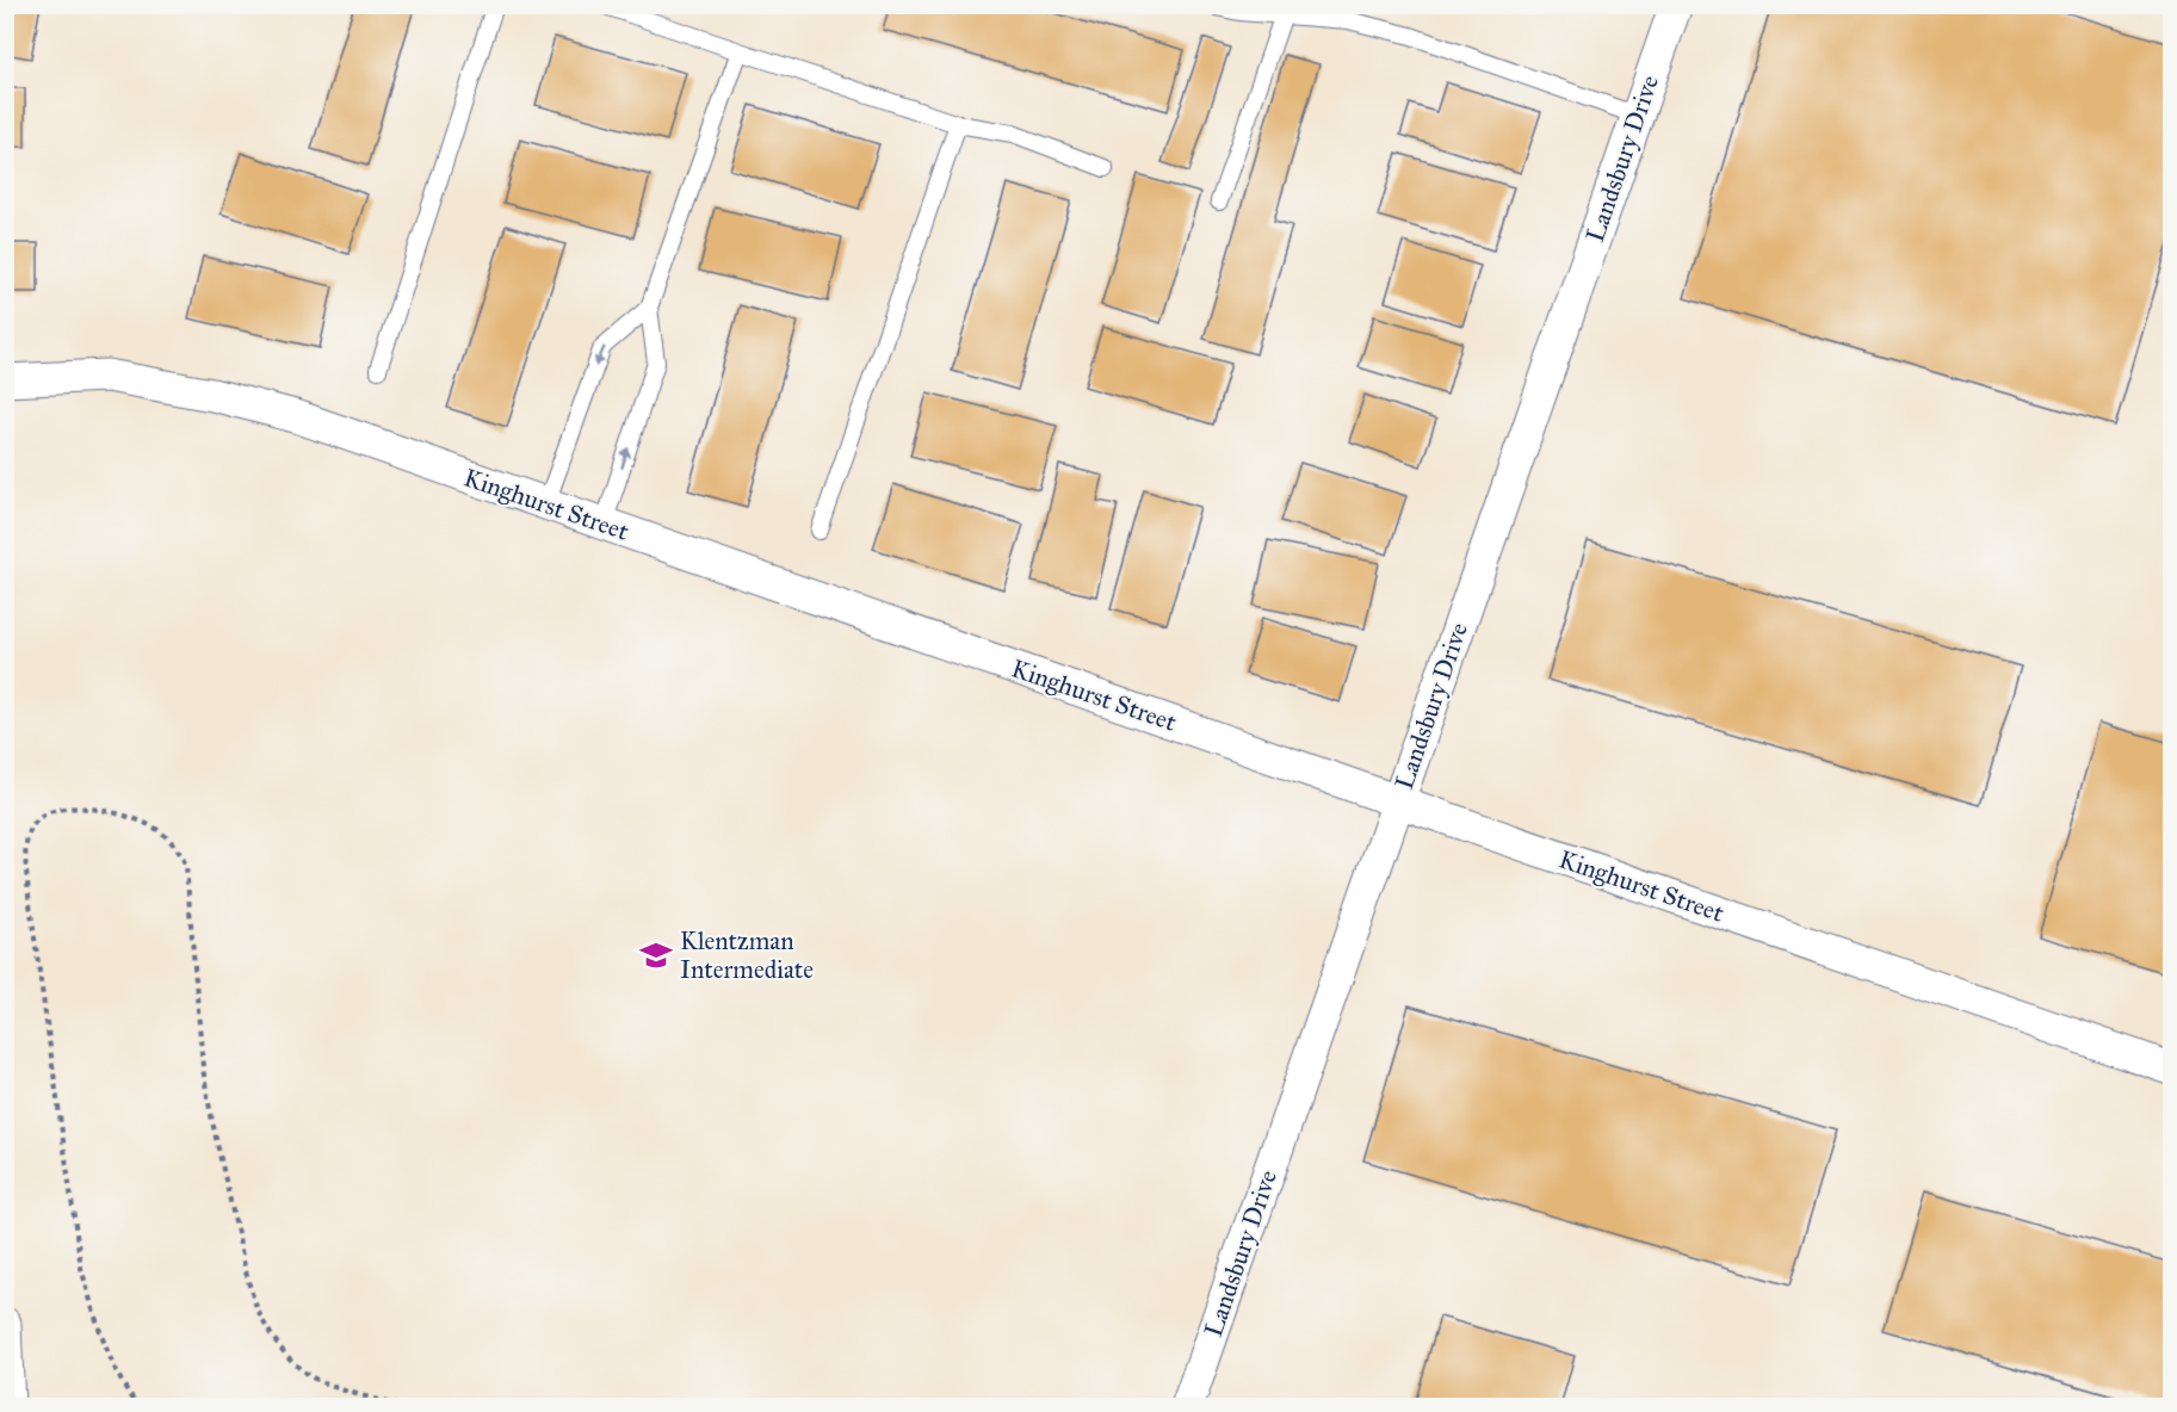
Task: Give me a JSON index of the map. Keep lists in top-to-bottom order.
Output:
{
  "streets": {
    "street": ["Landsbury Drive", "Kinghurst Street"]
  },
  "crossings": [
    ["Landsbury Drive", "Kinghurst Street"]
  ],
  "places": {
    "school or university": ["Klentzman Intermediate"]
  }
}
